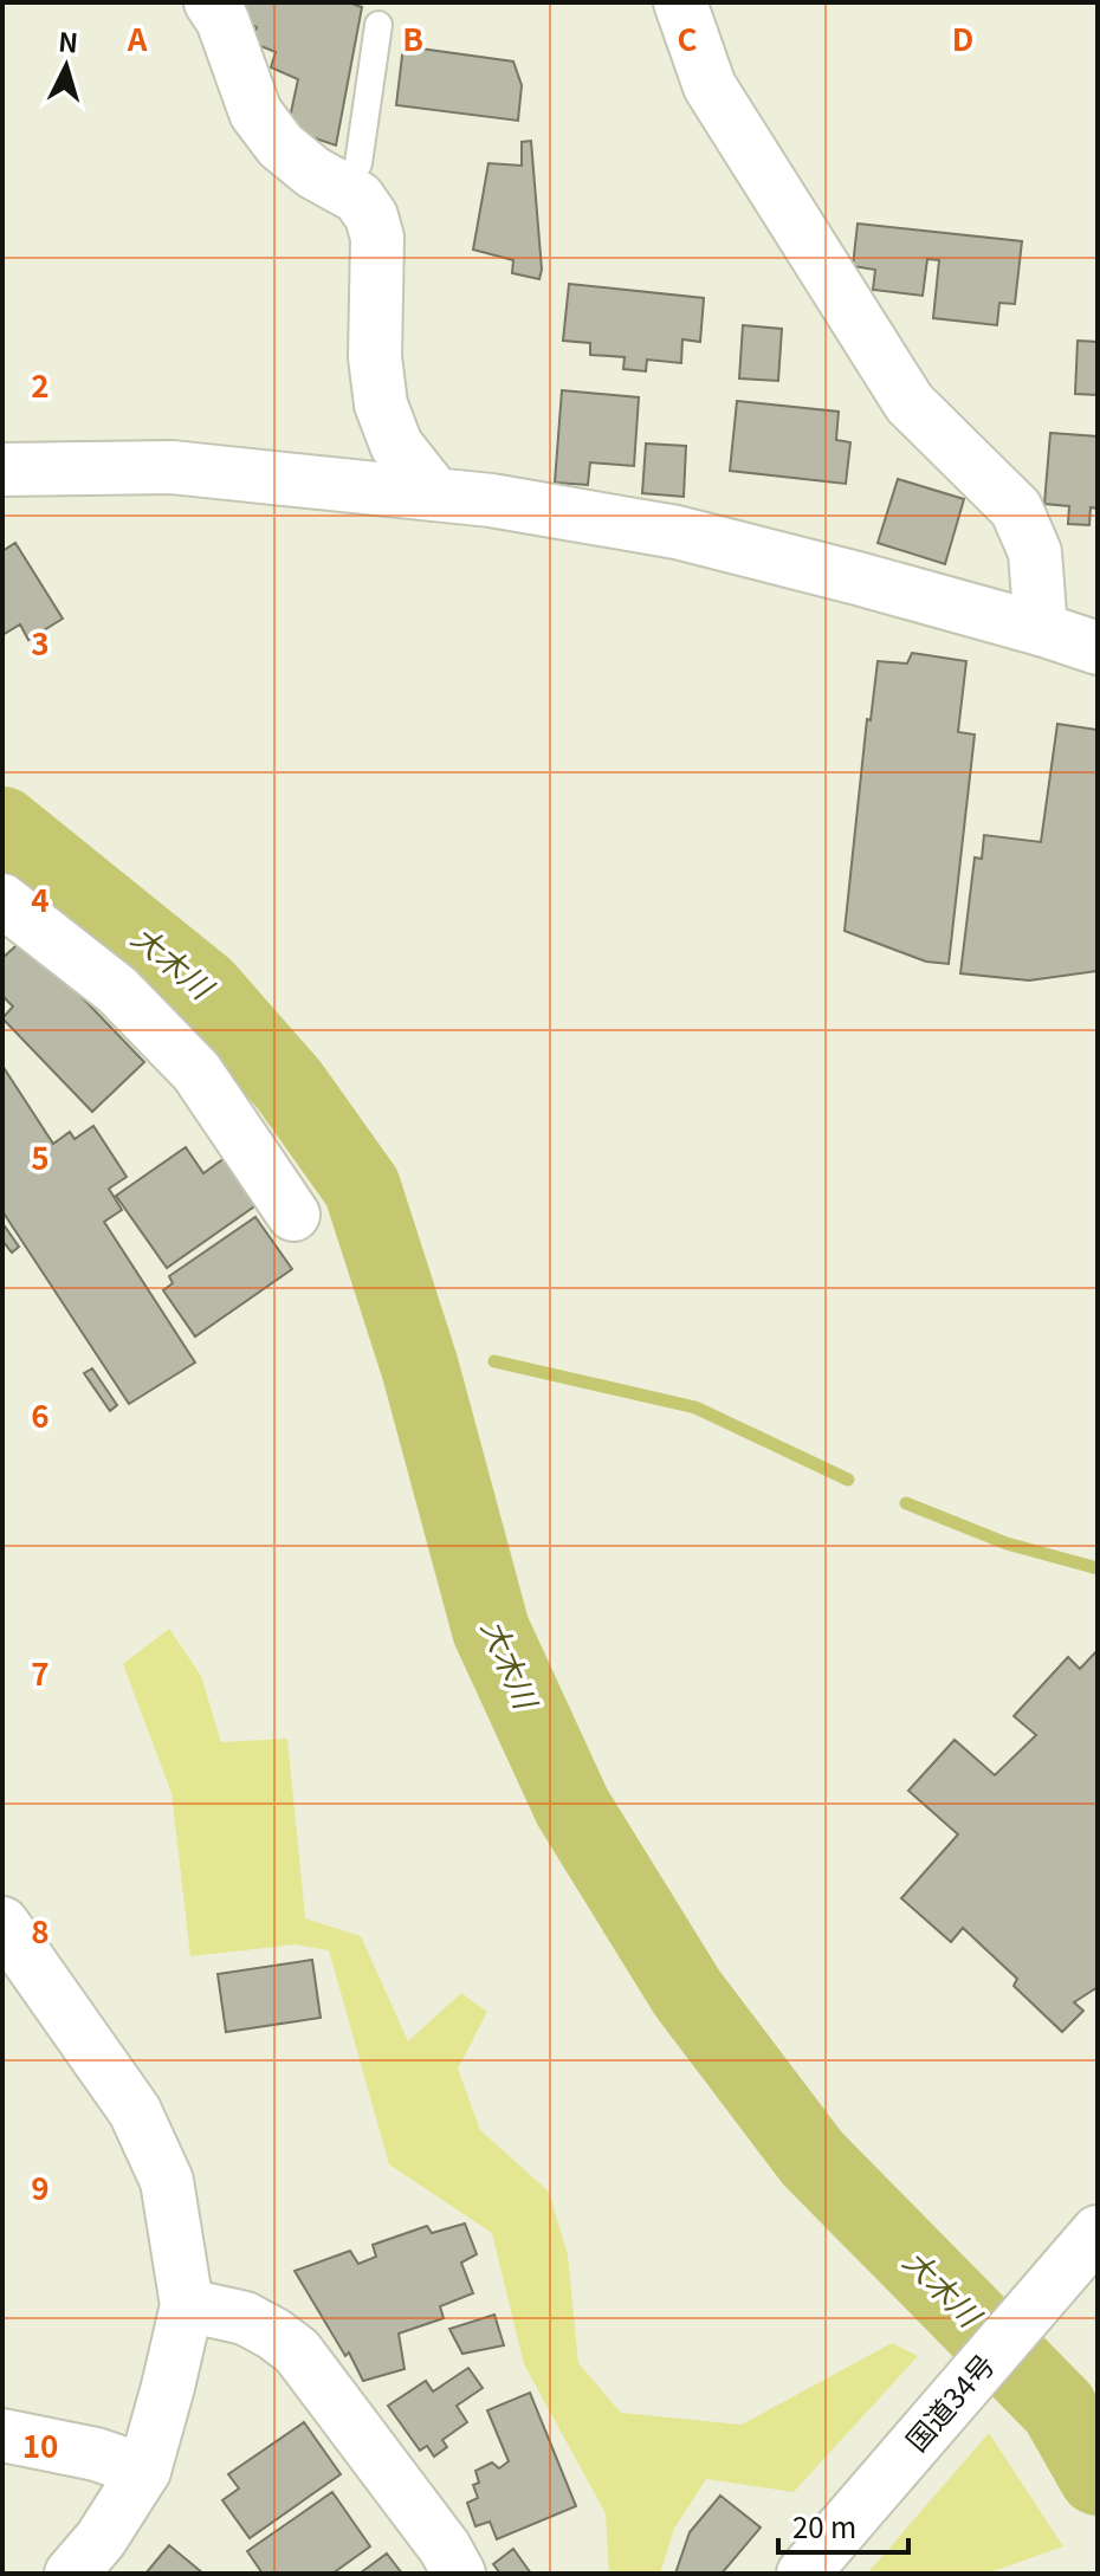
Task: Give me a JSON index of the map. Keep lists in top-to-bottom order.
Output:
{
  "streets": {
    "main road": ["国道34号"]
  },
  "water": ["大木川"],
  "scale_bar": "20 m",
  "north": "top",
  "grid": {
    "columns": [
      "A",
      "B",
      "C",
      "D"
    ],
    "rows": [
      "2",
      "3",
      "4",
      "5",
      "6",
      "7",
      "8",
      "9",
      "10"
    ]
  }
}
